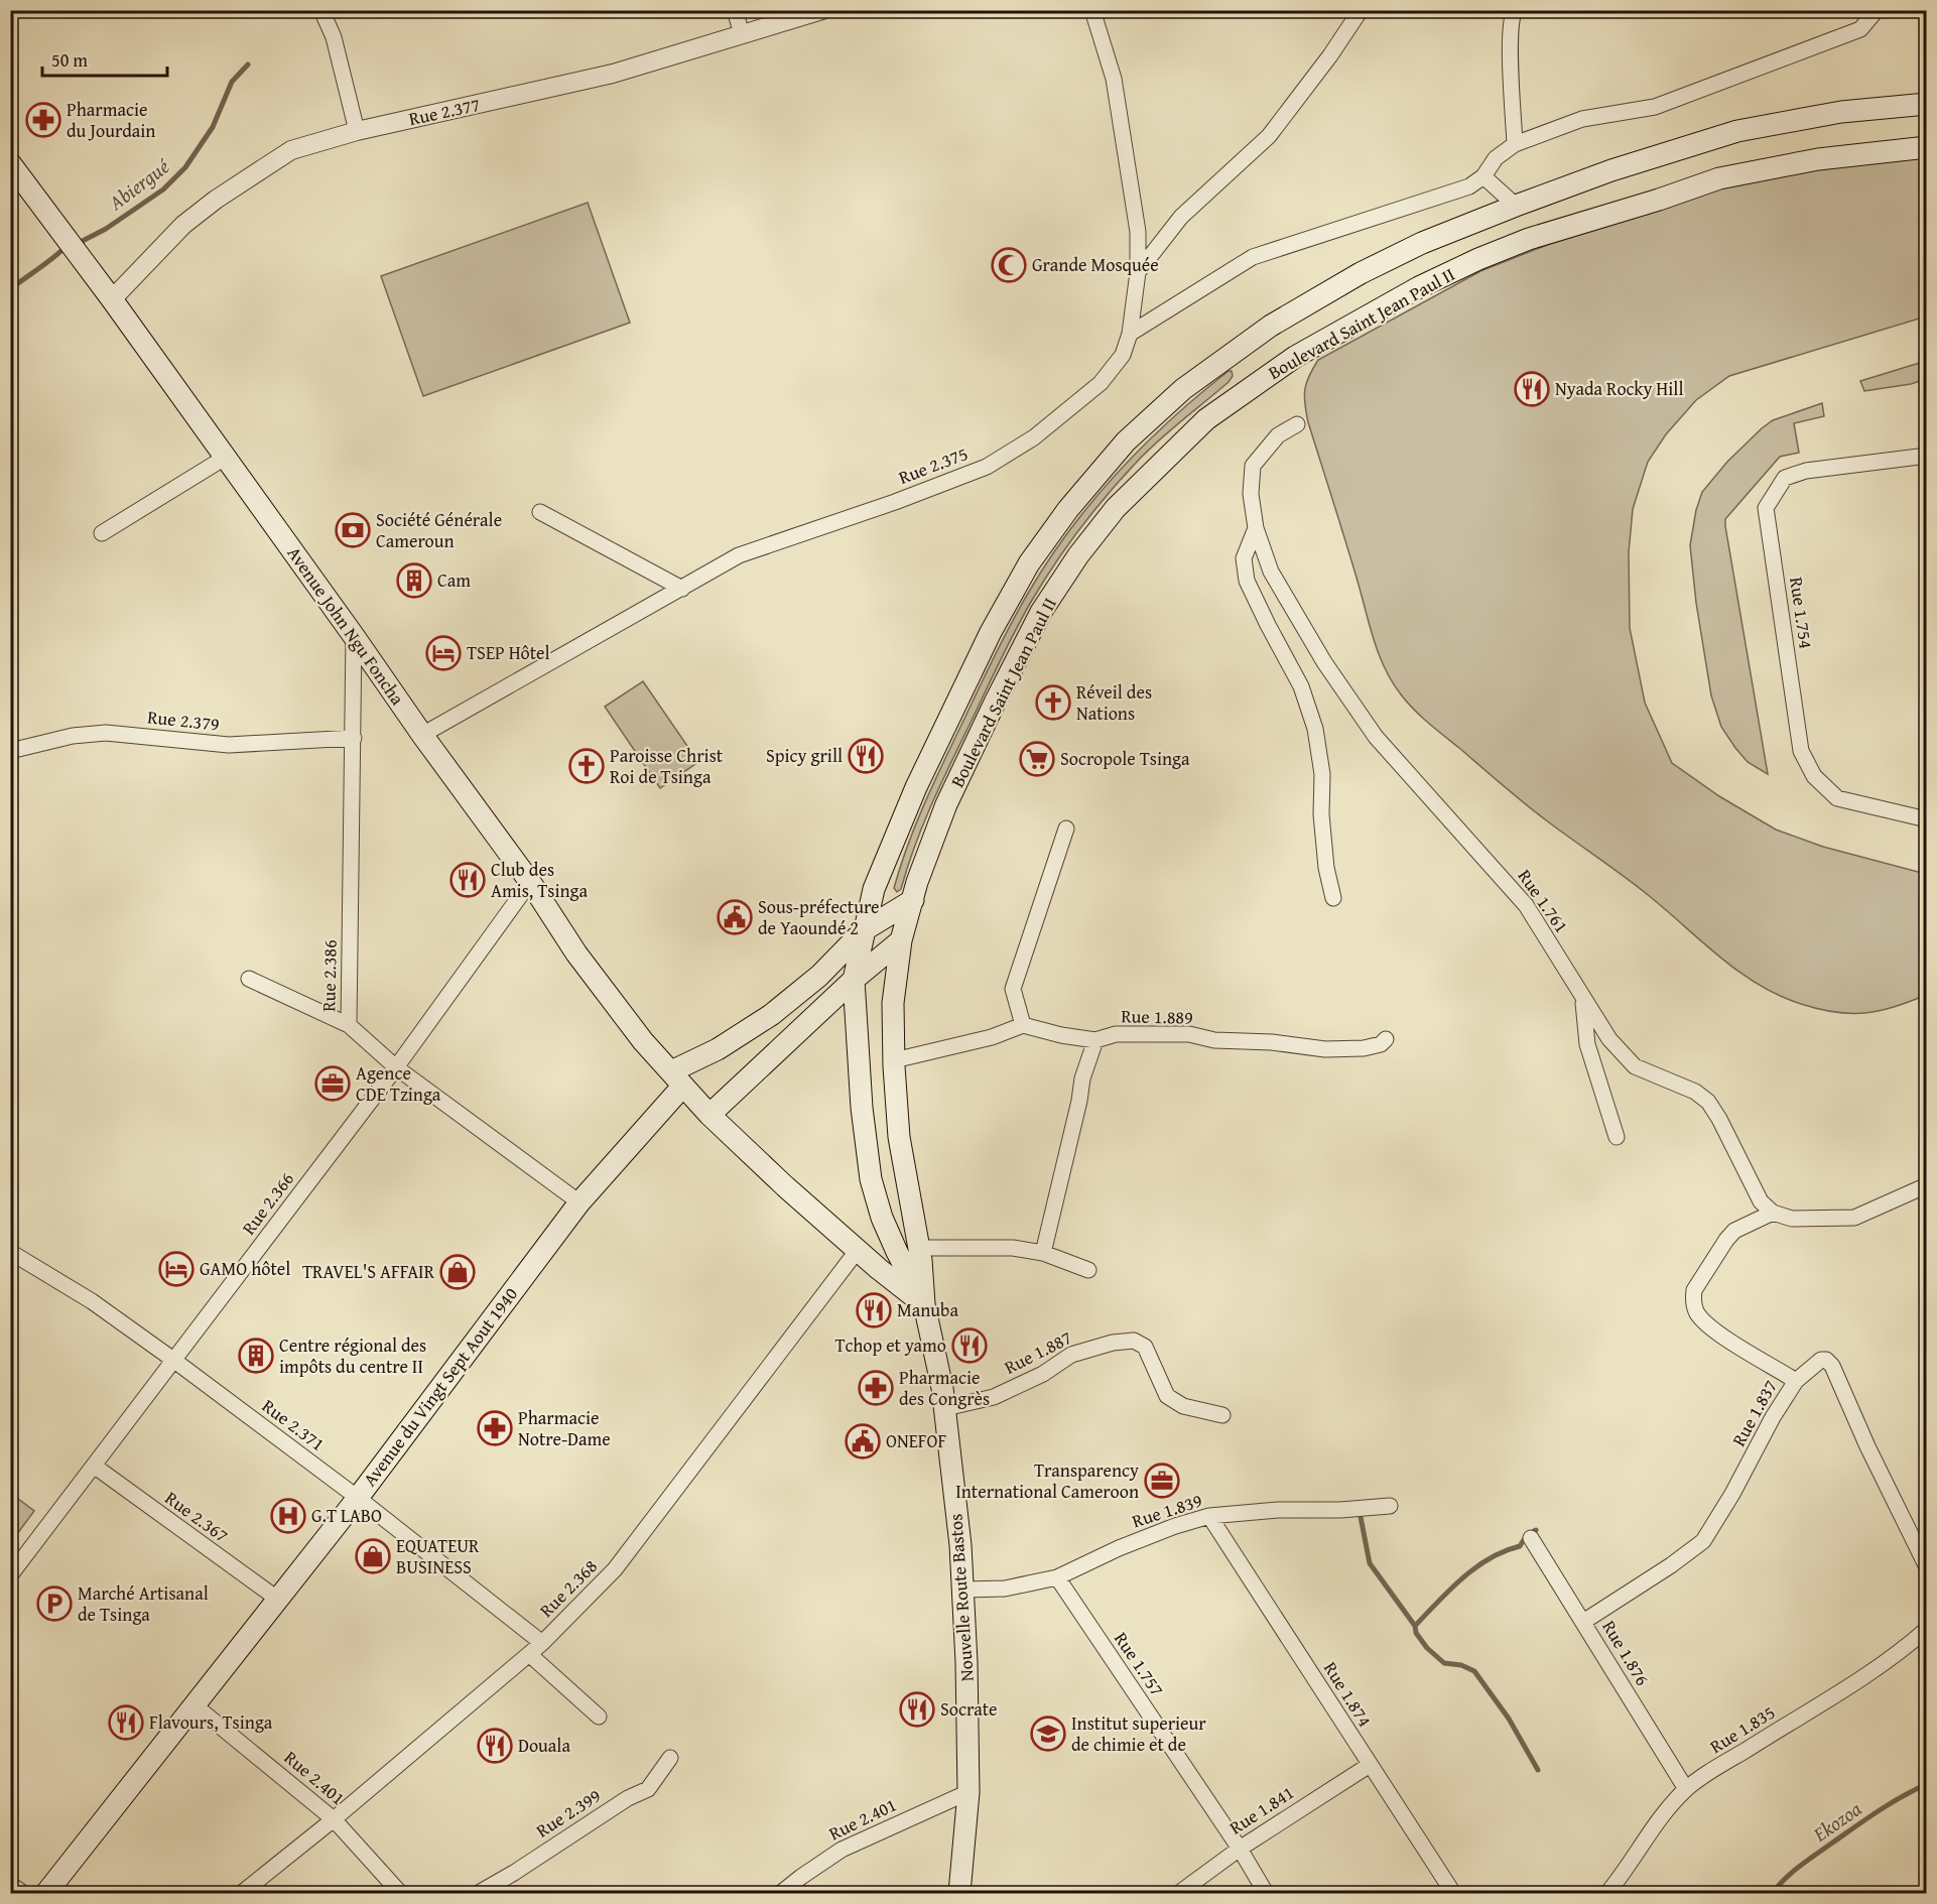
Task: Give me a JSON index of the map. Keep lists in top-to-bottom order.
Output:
{
  "streets": {
    "main road": [
      "Boulevard Saint Jean Paul II",
      "Avenue John Ngu Foncha",
      "Avenue du Vingt Sept Aout 1940",
      "Nouvelle Route Bastos"
    ],
    "street": [
      "Rue 2.377",
      "Rue 2.375",
      "Rue 1.754",
      "Rue 2.379",
      "Rue 1.761",
      "Rue 2.386",
      "Rue 1.889",
      "Rue 2.366",
      "Rue 1.887",
      "Rue 1.837",
      "Rue 2.371",
      "Rue 1.839",
      "Rue 2.367",
      "Rue 2.368",
      "Rue 1.876",
      "Rue 1.757",
      "Rue 1.874",
      "Rue 1.835",
      "Rue 2.401",
      "Rue 1.841",
      "Rue 2.399"
    ]
  },
  "crossings": [
    ["Rue 2.377", "Avenue John Ngu Foncha"],
    ["Boulevard Saint Jean Paul II", "Avenue John Ngu Foncha"],
    ["Boulevard Saint Jean Paul II", "Nouvelle Route Bastos"],
    ["Rue 2.375", "Avenue John Ngu Foncha"],
    ["Avenue John Ngu Foncha", "Rue 2.386"],
    ["Avenue John Ngu Foncha", "Rue 2.366"],
    ["Avenue John Ngu Foncha", "Avenue du Vingt Sept Aout 1940"],
    ["Avenue John Ngu Foncha", "Rue 2.368"],
    ["Avenue John Ngu Foncha", "Nouvelle Route Bastos"],
    ["Rue 2.379", "Rue 2.386"],
    ["Rue 2.386", "Rue 2.366"],
    ["Rue 2.386", "Avenue du Vingt Sept Aout 1940"],
    ["Rue 2.366", "Rue 2.371"],
    ["Rue 2.366", "Rue 2.367"],
    ["Rue 1.887", "Nouvelle Route Bastos"],
    ["Avenue du Vingt Sept Aout 1940", "Rue 2.371"],
    ["Avenue du Vingt Sept Aout 1940", "Rue 2.367"],
    ["Avenue du Vingt Sept Aout 1940", "Rue 2.401"],
    ["Rue 1.837", "Rue 1.876"],
    ["Rue 2.371", "Rue 2.368"],
    ["Rue 1.839", "Nouvelle Route Bastos"],
    ["Rue 1.839", "Rue 1.757"],
    ["Rue 1.839", "Rue 1.874"],
    ["Rue 2.368", "Rue 2.401"],
    ["Nouvelle Route Bastos", "Rue 2.401"],
    ["Rue 1.876", "Rue 1.835"],
    ["Rue 1.757", "Rue 1.841"],
    ["Rue 1.874", "Rue 1.841"]
  ],
  "water": ["Abiergué", "Ekozoa"],
  "places": {
    "pharmacy": ["Pharmacie du Jourdain", "Pharmacie des Congrès", "Pharmacie Notre-Dame"],
    "mosque": ["Grande Mosquée"],
    "restaurant": [
      "Nyada Rocky Hill",
      "Spicy grill",
      "Club des Amis, Tsinga",
      "Manuba",
      "Tchop et yamo",
      "Socrate",
      "Flavours, Tsinga",
      "Douala"
    ],
    "bank": ["Société Générale Cameroun"],
    "building": ["Cam", "Centre régional des impôts du centre II"],
    "hotel": ["TSEP Hôtel", "GAMO hôtel"],
    "church": ["Réveil des Nations", "Paroisse Christ Roi de Tsinga"],
    "supermarket": ["Socropole Tsinga"],
    "public building": ["Sous-préfecture de Yaoundé 2", "ONEFOF"],
    "office": ["Agence CDE Tzinga", "Transparency International Cameroon"],
    "shop": ["TRAVEL'S AFFAIR", "EQUATEUR BUSINESS"],
    "hospital": ["G.T LABO"],
    "parking": ["Marché Artisanal de Tsinga"],
    "school or university": ["Institut superieur de chimie et de"]
  },
  "scale_bar": "50 m"
}
